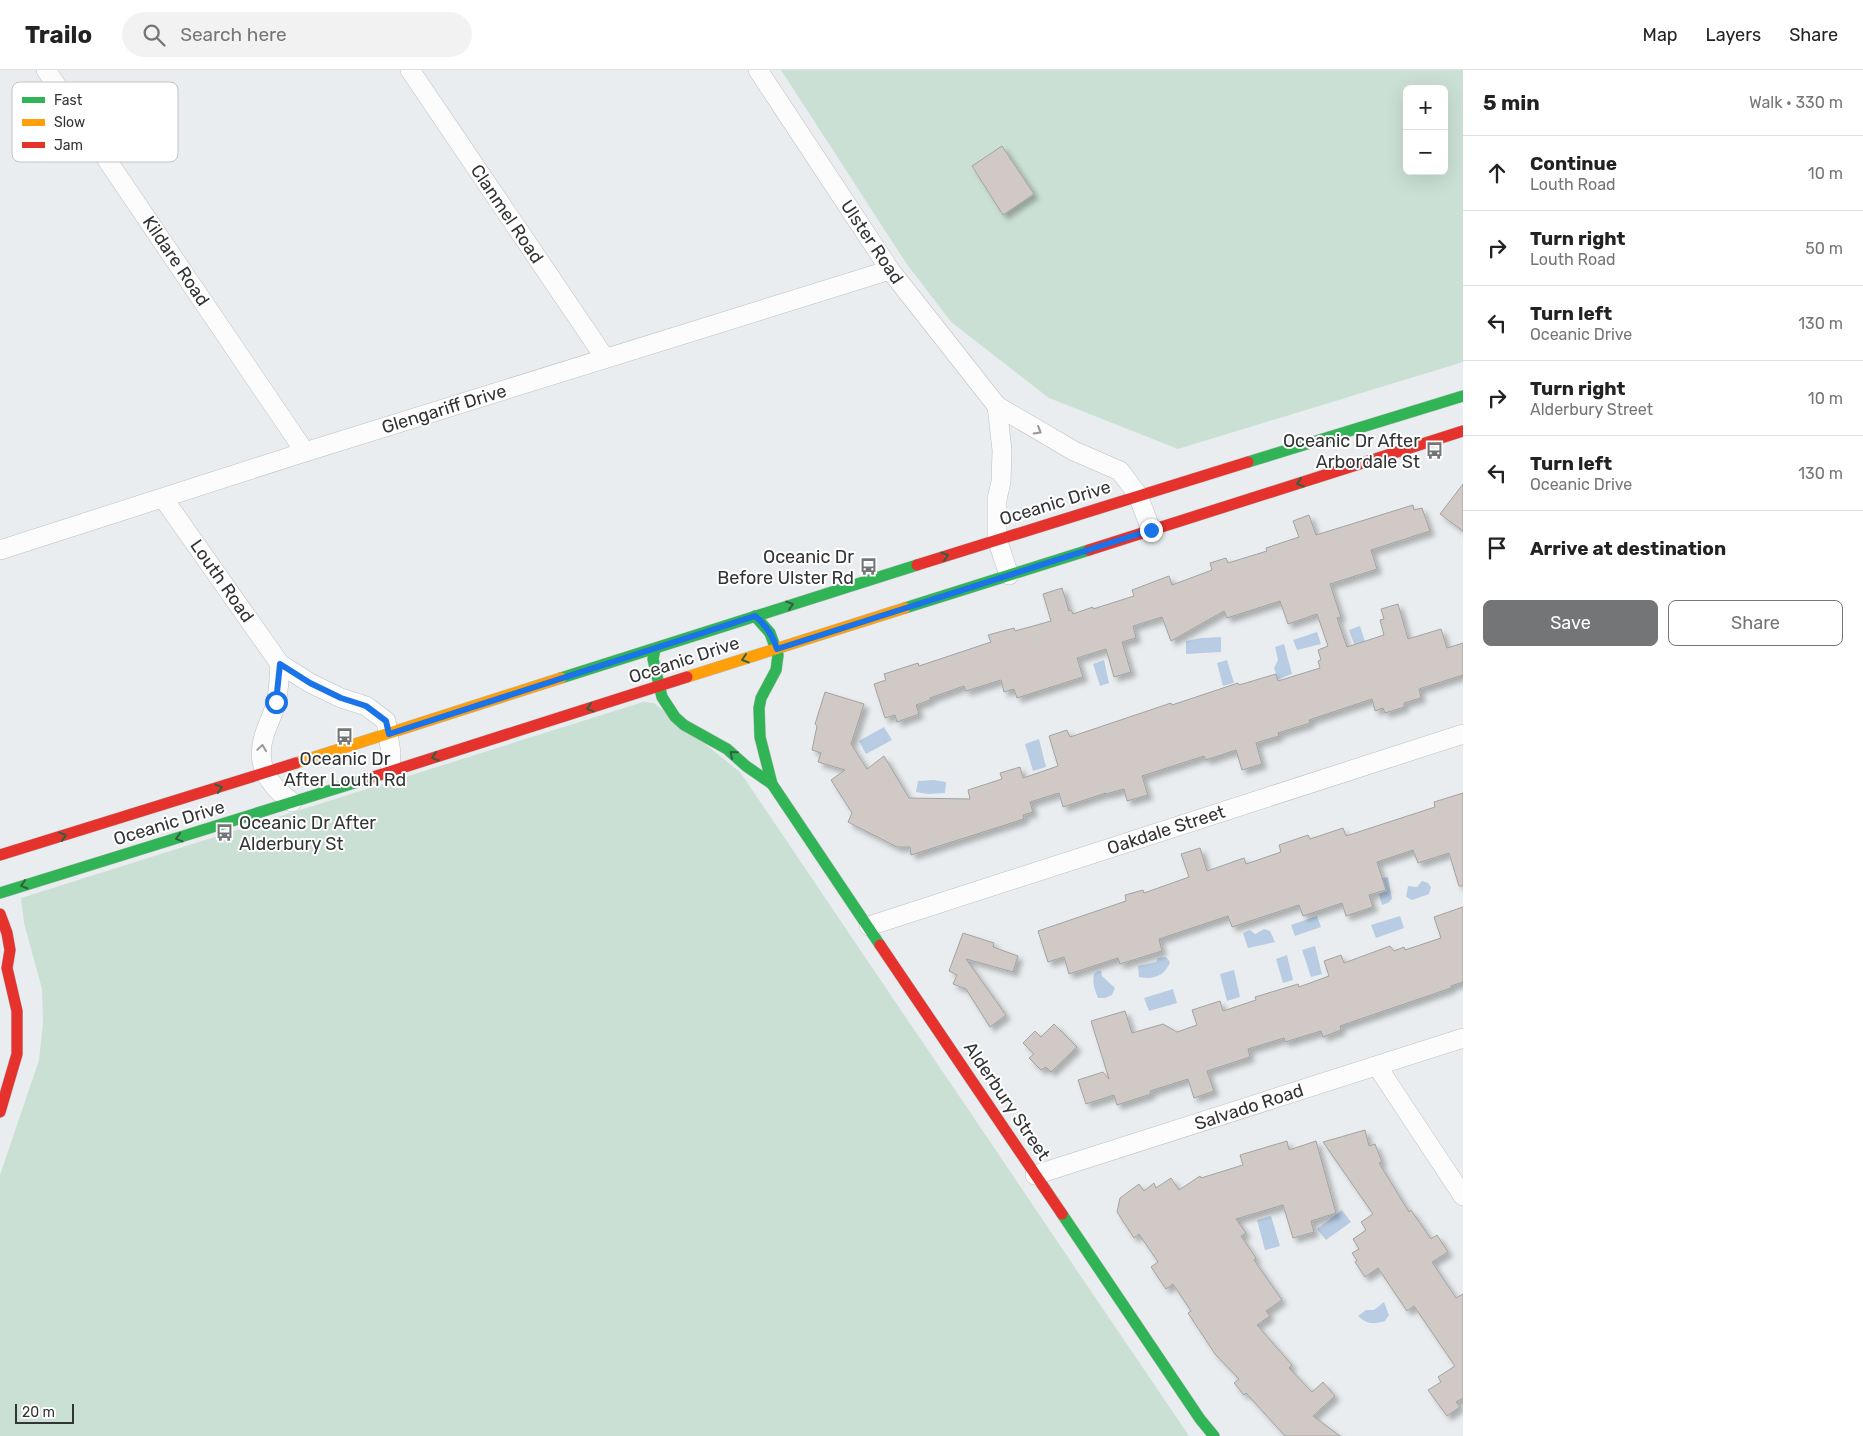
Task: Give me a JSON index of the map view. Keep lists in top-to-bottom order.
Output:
{
  "streets": {
    "main road": ["Oceanic Drive", "Alderbury Street"],
    "street": [
      "Clanmel Road",
      "Ulster Road",
      "Kildare Road",
      "Glengariff Drive",
      "Louth Road",
      "Oakdale Street",
      "Salvado Road"
    ]
  },
  "crossings": [
    ["Clanmel Road", "Glengariff Drive"],
    ["Ulster Road", "Glengariff Drive"],
    ["Ulster Road", "Oceanic Drive"],
    ["Kildare Road", "Glengariff Drive"],
    ["Glengariff Drive", "Louth Road"],
    ["Oceanic Drive", "Louth Road"],
    ["Oceanic Drive", "Alderbury Street"],
    ["Oakdale Street", "Alderbury Street"],
    ["Alderbury Street", "Salvado Road"]
  ],
  "places": {
    "bus stop": [
      "Oceanic Dr After Arbordale St",
      "Oceanic Dr Before Ulster Rd",
      "Oceanic Dr After Louth Rd",
      "Oceanic Dr After Alderbury St"
    ]
  },
  "legend": ["Fast", "Slow", "Jam"],
  "scale_bar": "20 m",
  "page": {
    "header": "Trailo",
    "search": "Search here",
    "nav": ["Map", "Layers", "Share"],
    "heading": ["5 min", "Walk · 330 m"],
    "map_buttons": ["+", "−"],
    "list": [
      ["Continue", "Louth Road", "10 m"],
      ["Turn right", "Louth Road", "50 m"],
      ["Turn left", "Oceanic Drive", "130 m"],
      ["Turn right", "Alderbury Street", "10 m"],
      ["Turn left", "Oceanic Drive", "130 m"],
      "Arrive at destination"
    ],
    "buttons": ["Save", "Share"],
    "scale": "20 m"
  }
}
